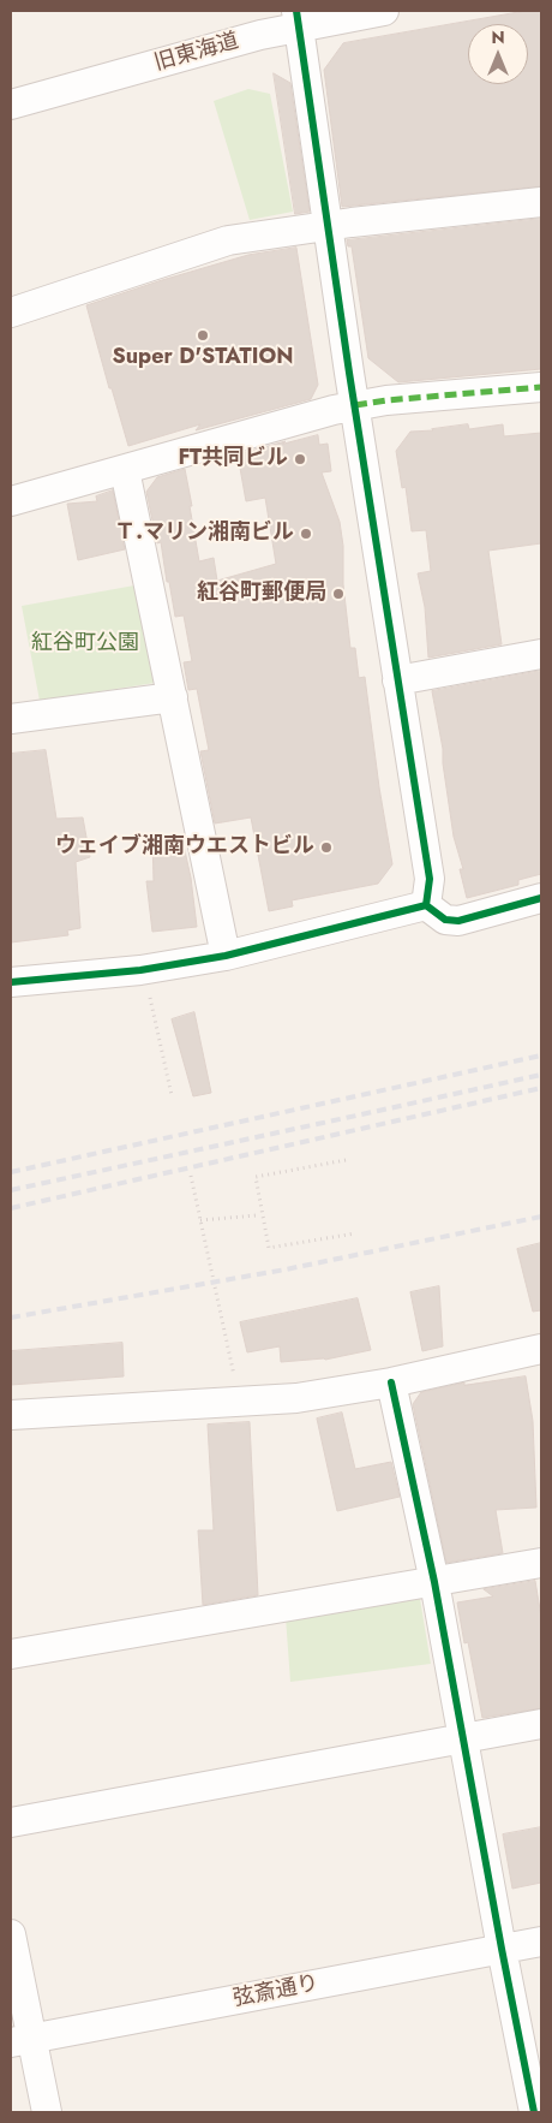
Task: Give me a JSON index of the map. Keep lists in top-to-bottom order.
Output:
{
  "streets": {
    "street": ["旧東海道", "弦斎通り"]
  },
  "parks": ["紅谷町公園"],
  "places": [
    "Super D'STATION",
    "FT共同ビル",
    "Ｔ.マリン湘南ビル",
    "紅谷町郵便局",
    "ウェイブ湘南ウエストビル"
  ],
  "north": "top"
}
